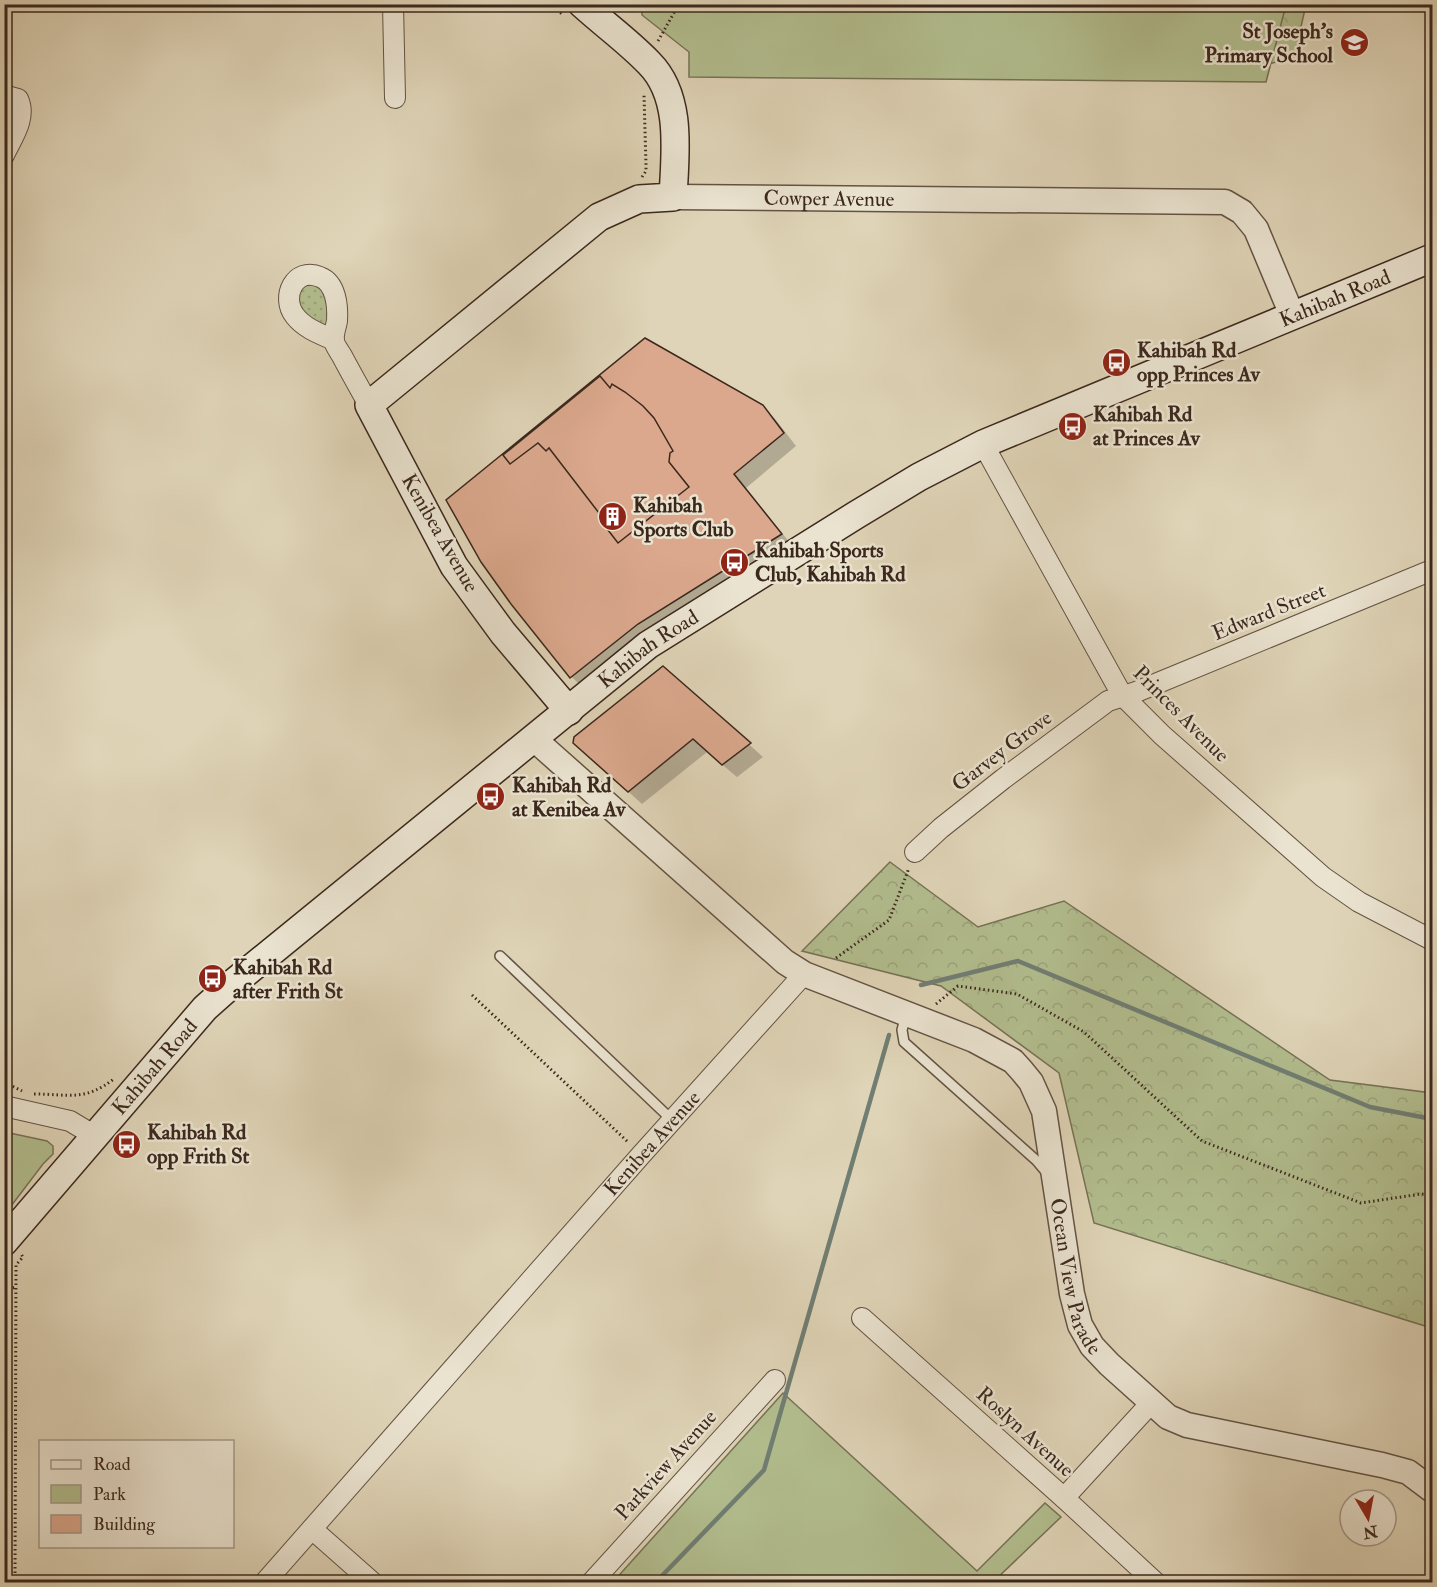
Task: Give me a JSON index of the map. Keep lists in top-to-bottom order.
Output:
{
  "streets": {
    "main road": ["Cowper Avenue", "Kahibah Road", "Kenibea Avenue"],
    "street": [
      "Edward Street",
      "Princes Avenue",
      "Garvey Grove",
      "Ocean View Parade",
      "Roslyn Avenue",
      "Parkview Avenue"
    ]
  },
  "crossings": [
    ["Cowper Avenue", "Kahibah Road"],
    ["Cowper Avenue", "Kenibea Avenue"],
    ["Kahibah Road", "Kenibea Avenue"],
    ["Kahibah Road", "Princes Avenue"],
    ["Kenibea Avenue", "Ocean View Parade"],
    ["Edward Street", "Princes Avenue"],
    ["Edward Street", "Garvey Grove"],
    ["Princes Avenue", "Garvey Grove"]
  ],
  "places": {
    "school or university": ["St Joseph's Primary School"],
    "bus stop": [
      "Kahibah Rd opp Princes Av",
      "Kahibah Rd at Princes Av",
      "Kahibah Sports Club, Kahibah Rd",
      "Kahibah Rd at Kenibea Av",
      "Kahibah Rd after Frith St",
      "Kahibah Rd opp Frith St"
    ],
    "building": ["Kahibah Sports Club"]
  },
  "legend": ["Road", "Park", "Building"],
  "north": "bottom"
}
